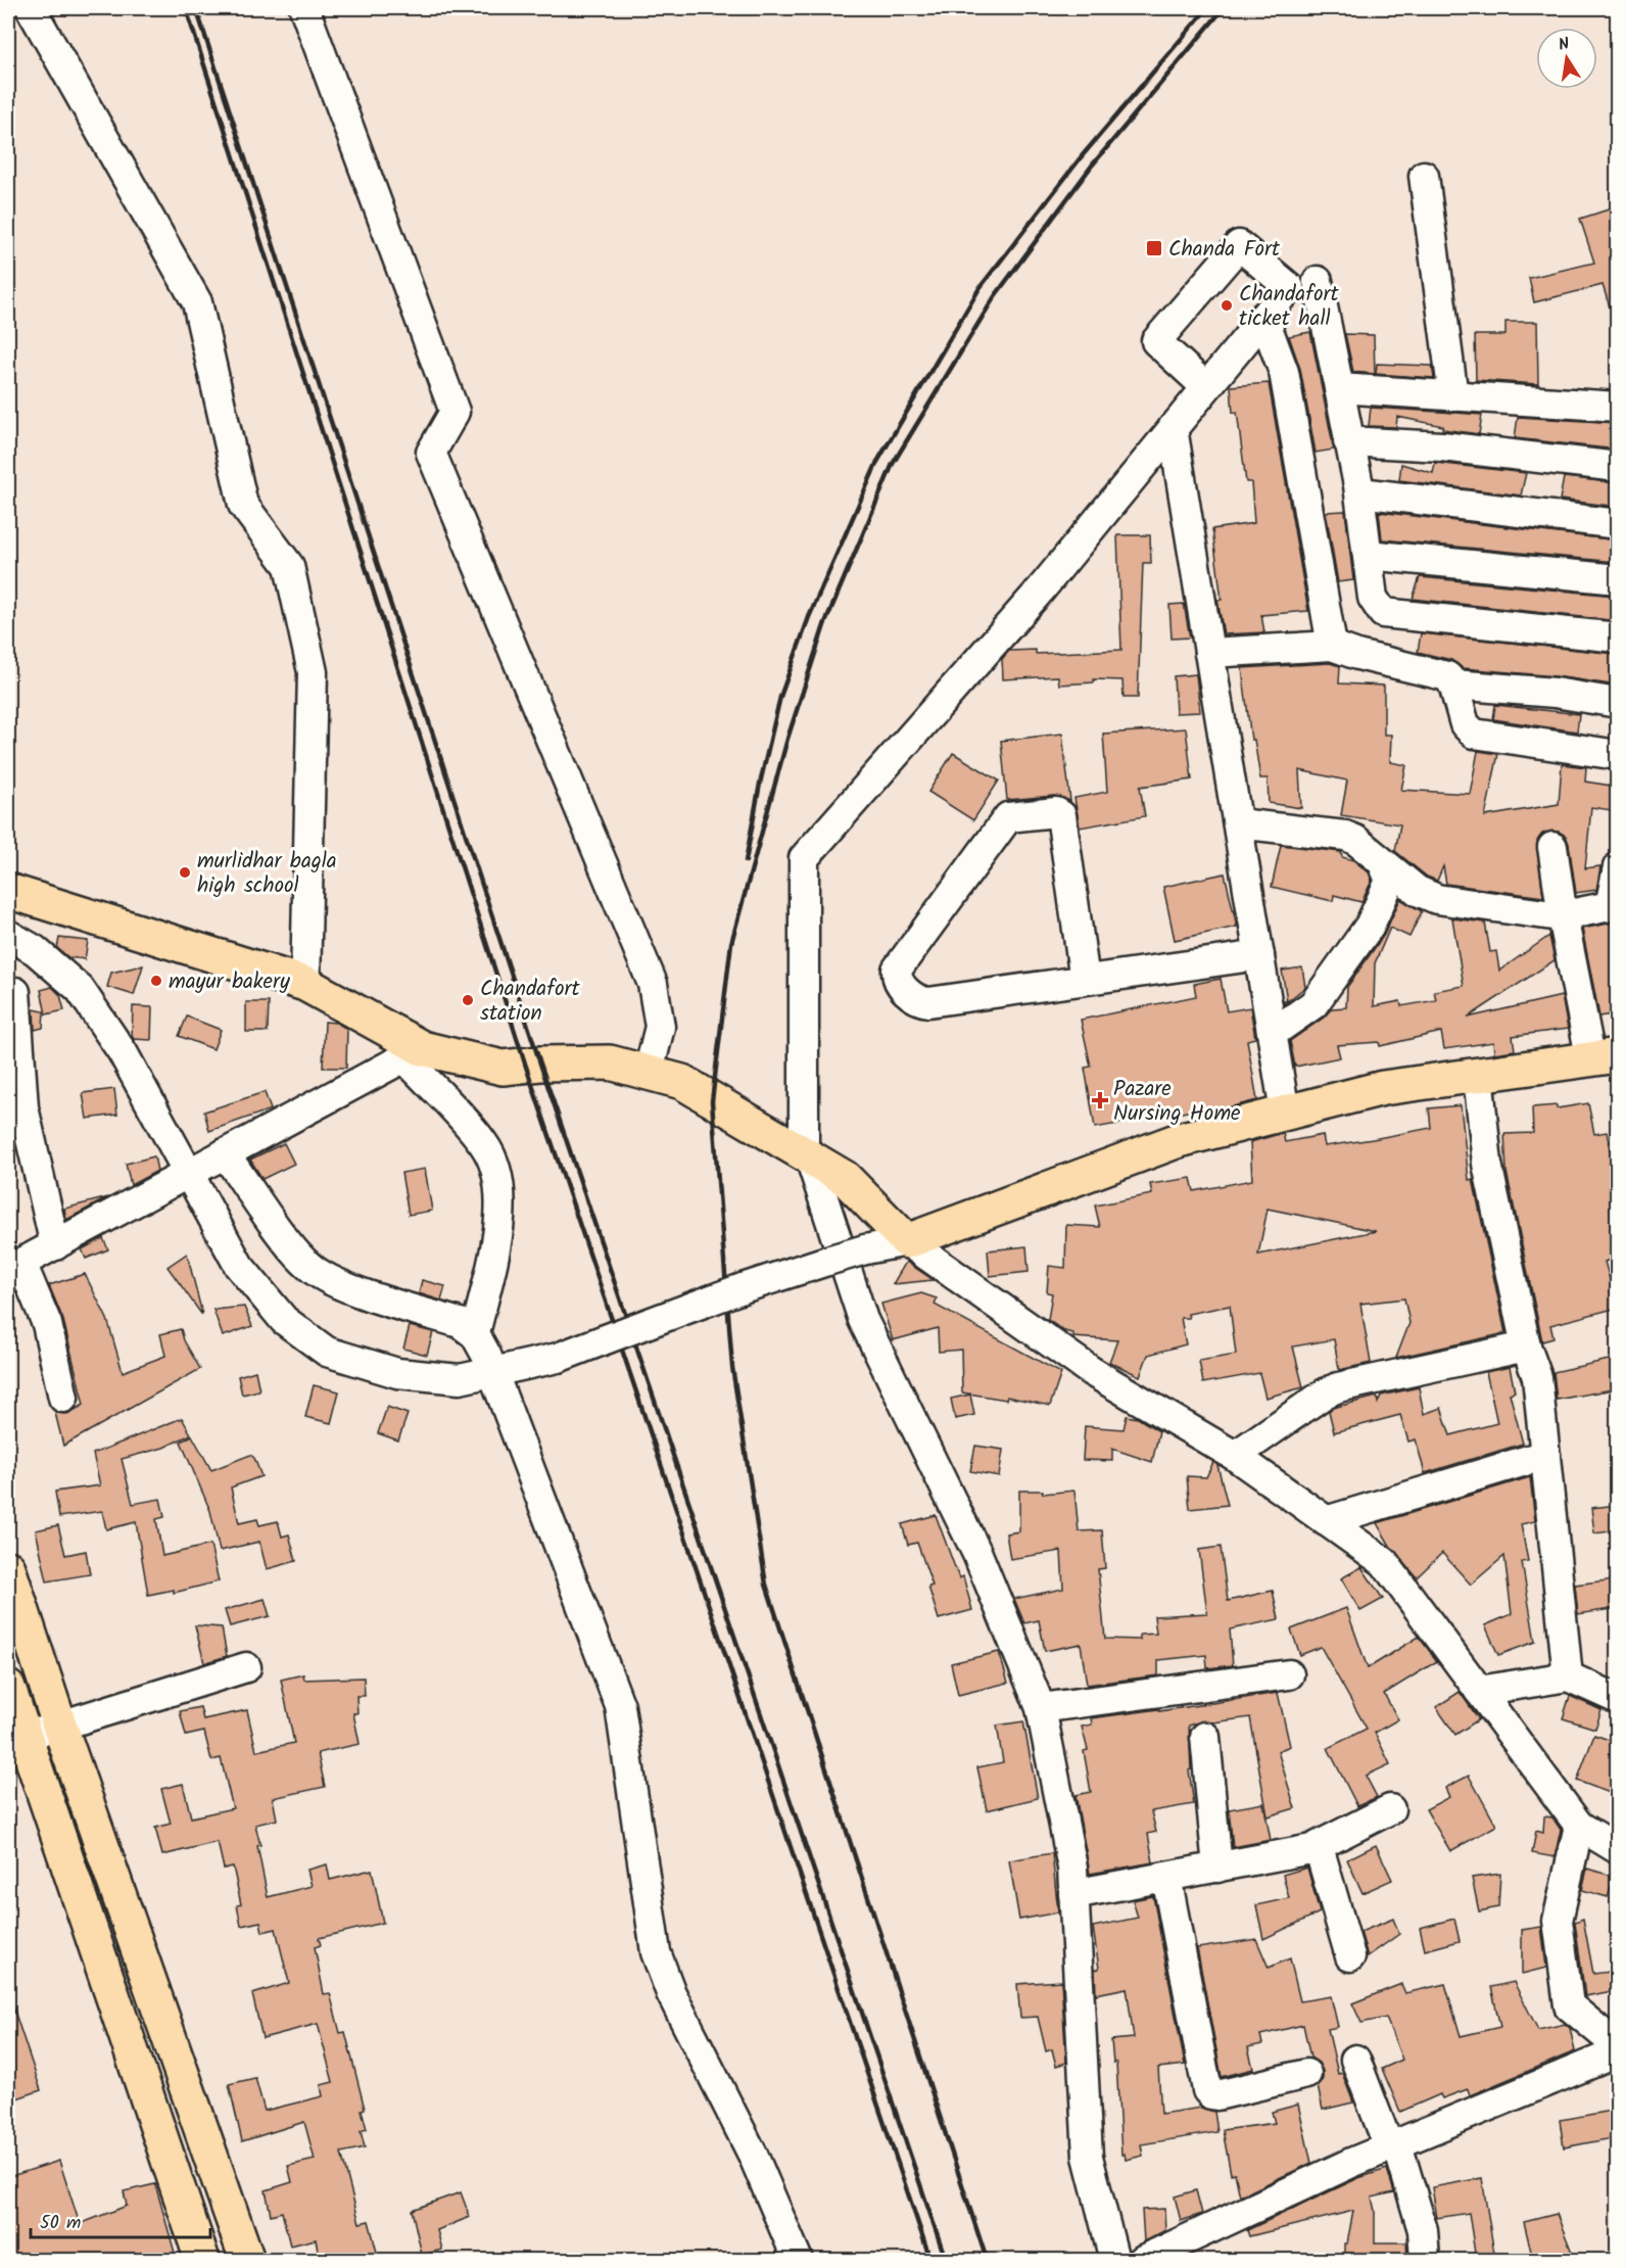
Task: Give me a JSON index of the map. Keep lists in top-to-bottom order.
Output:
{
  "places": {
    "transit": ["Chanda Fort"],
    "other": [
      "Chandafort ticket hall",
      "murlidhar bagla high school",
      "mayur bakery",
      "Chandafort station"
    ],
    "health": ["Pazare Nursing Home"]
  },
  "scale_bar": "50 m",
  "north": "top"
}
